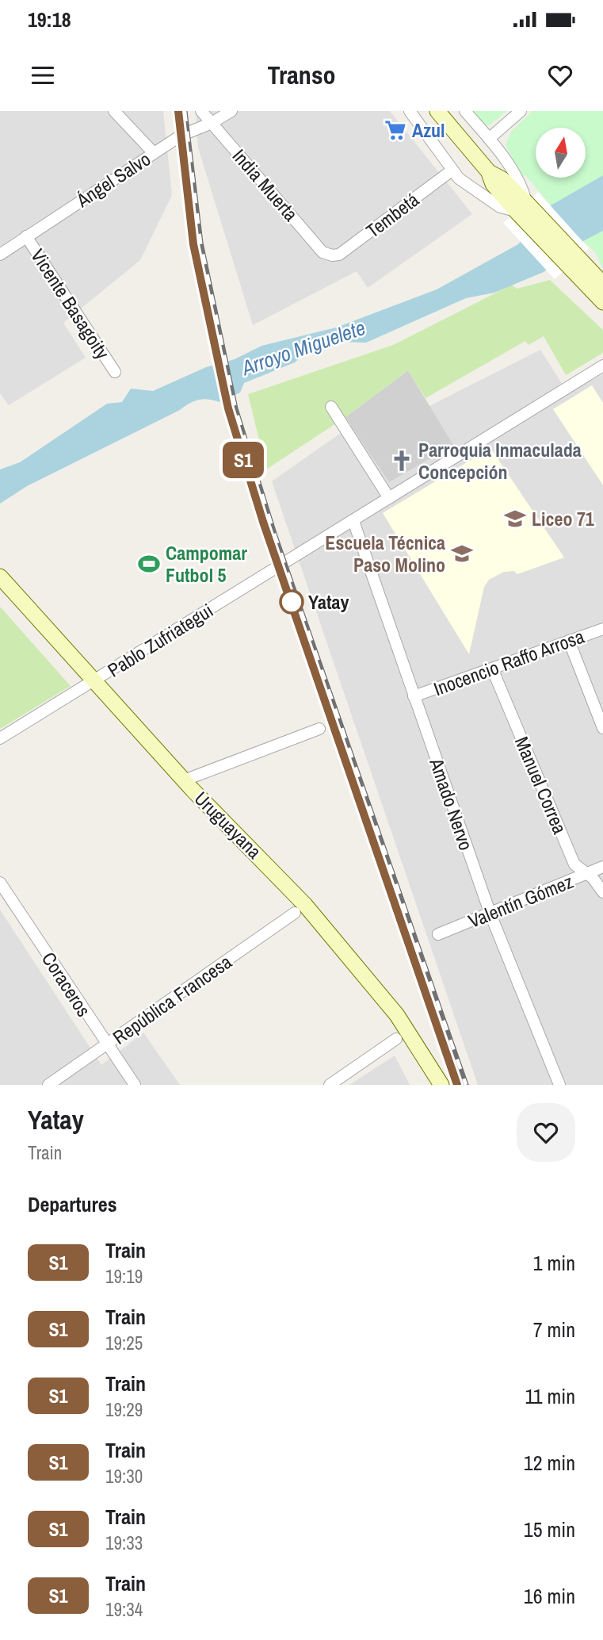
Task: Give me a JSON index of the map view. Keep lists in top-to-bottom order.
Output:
{
  "streets": {
    "street": [
      "Ángel Salvo",
      "India Muerta",
      "Tembetá",
      "Vicente Basagoity",
      "Pablo Zufriategui",
      "Inocencio Raffo Arrosa",
      "Manuel Correa",
      "Amado Nervo",
      "Uruguayana",
      "Valentín Gómez",
      "Coraceros",
      "República Francesa"
    ]
  },
  "crossings": [
    ["Ángel Salvo", "India Muerta"],
    ["Ángel Salvo", "Vicente Basagoity"],
    ["India Muerta", "Tembetá"],
    ["Pablo Zufriategui", "Amado Nervo"],
    ["Pablo Zufriategui", "Uruguayana"],
    ["Inocencio Raffo Arrosa", "Manuel Correa"],
    ["Inocencio Raffo Arrosa", "Amado Nervo"],
    ["Manuel Correa", "Valentín Gómez"],
    ["Amado Nervo", "Valentín Gómez"],
    ["Coraceros", "República Francesa"]
  ],
  "water": ["Arroyo Miguelete"],
  "places": {
    "supermarket": ["Azul"],
    "church": ["Parroquia Inmaculada Concepción"],
    "school or university": ["Liceo 71", "Escuela Técnica Paso Molino"],
    "sports": ["Campomar Futbol 5"],
    "other": ["Yatay"]
  },
  "north": "top",
  "page": {
    "status": "19:18",
    "header": "Transo",
    "on_map": "S1",
    "heading": [
      ["Yatay", "Train"],
      "Departures"
    ],
    "list": [
      {
        "mark": "S1",
        "name": "Train",
        "note": "19:19",
        "value": "1 min"
      },
      {
        "mark": "S1",
        "name": "Train",
        "note": "19:25",
        "value": "7 min"
      },
      {
        "mark": "S1",
        "name": "Train",
        "note": "19:29",
        "value": "11 min"
      },
      {
        "mark": "S1",
        "name": "Train",
        "note": "19:30",
        "value": "12 min"
      },
      {
        "mark": "S1",
        "name": "Train",
        "note": "19:33",
        "value": "15 min"
      },
      {
        "mark": "S1",
        "name": "Train",
        "note": "19:34",
        "value": "16 min"
      }
    ]
  }
}
